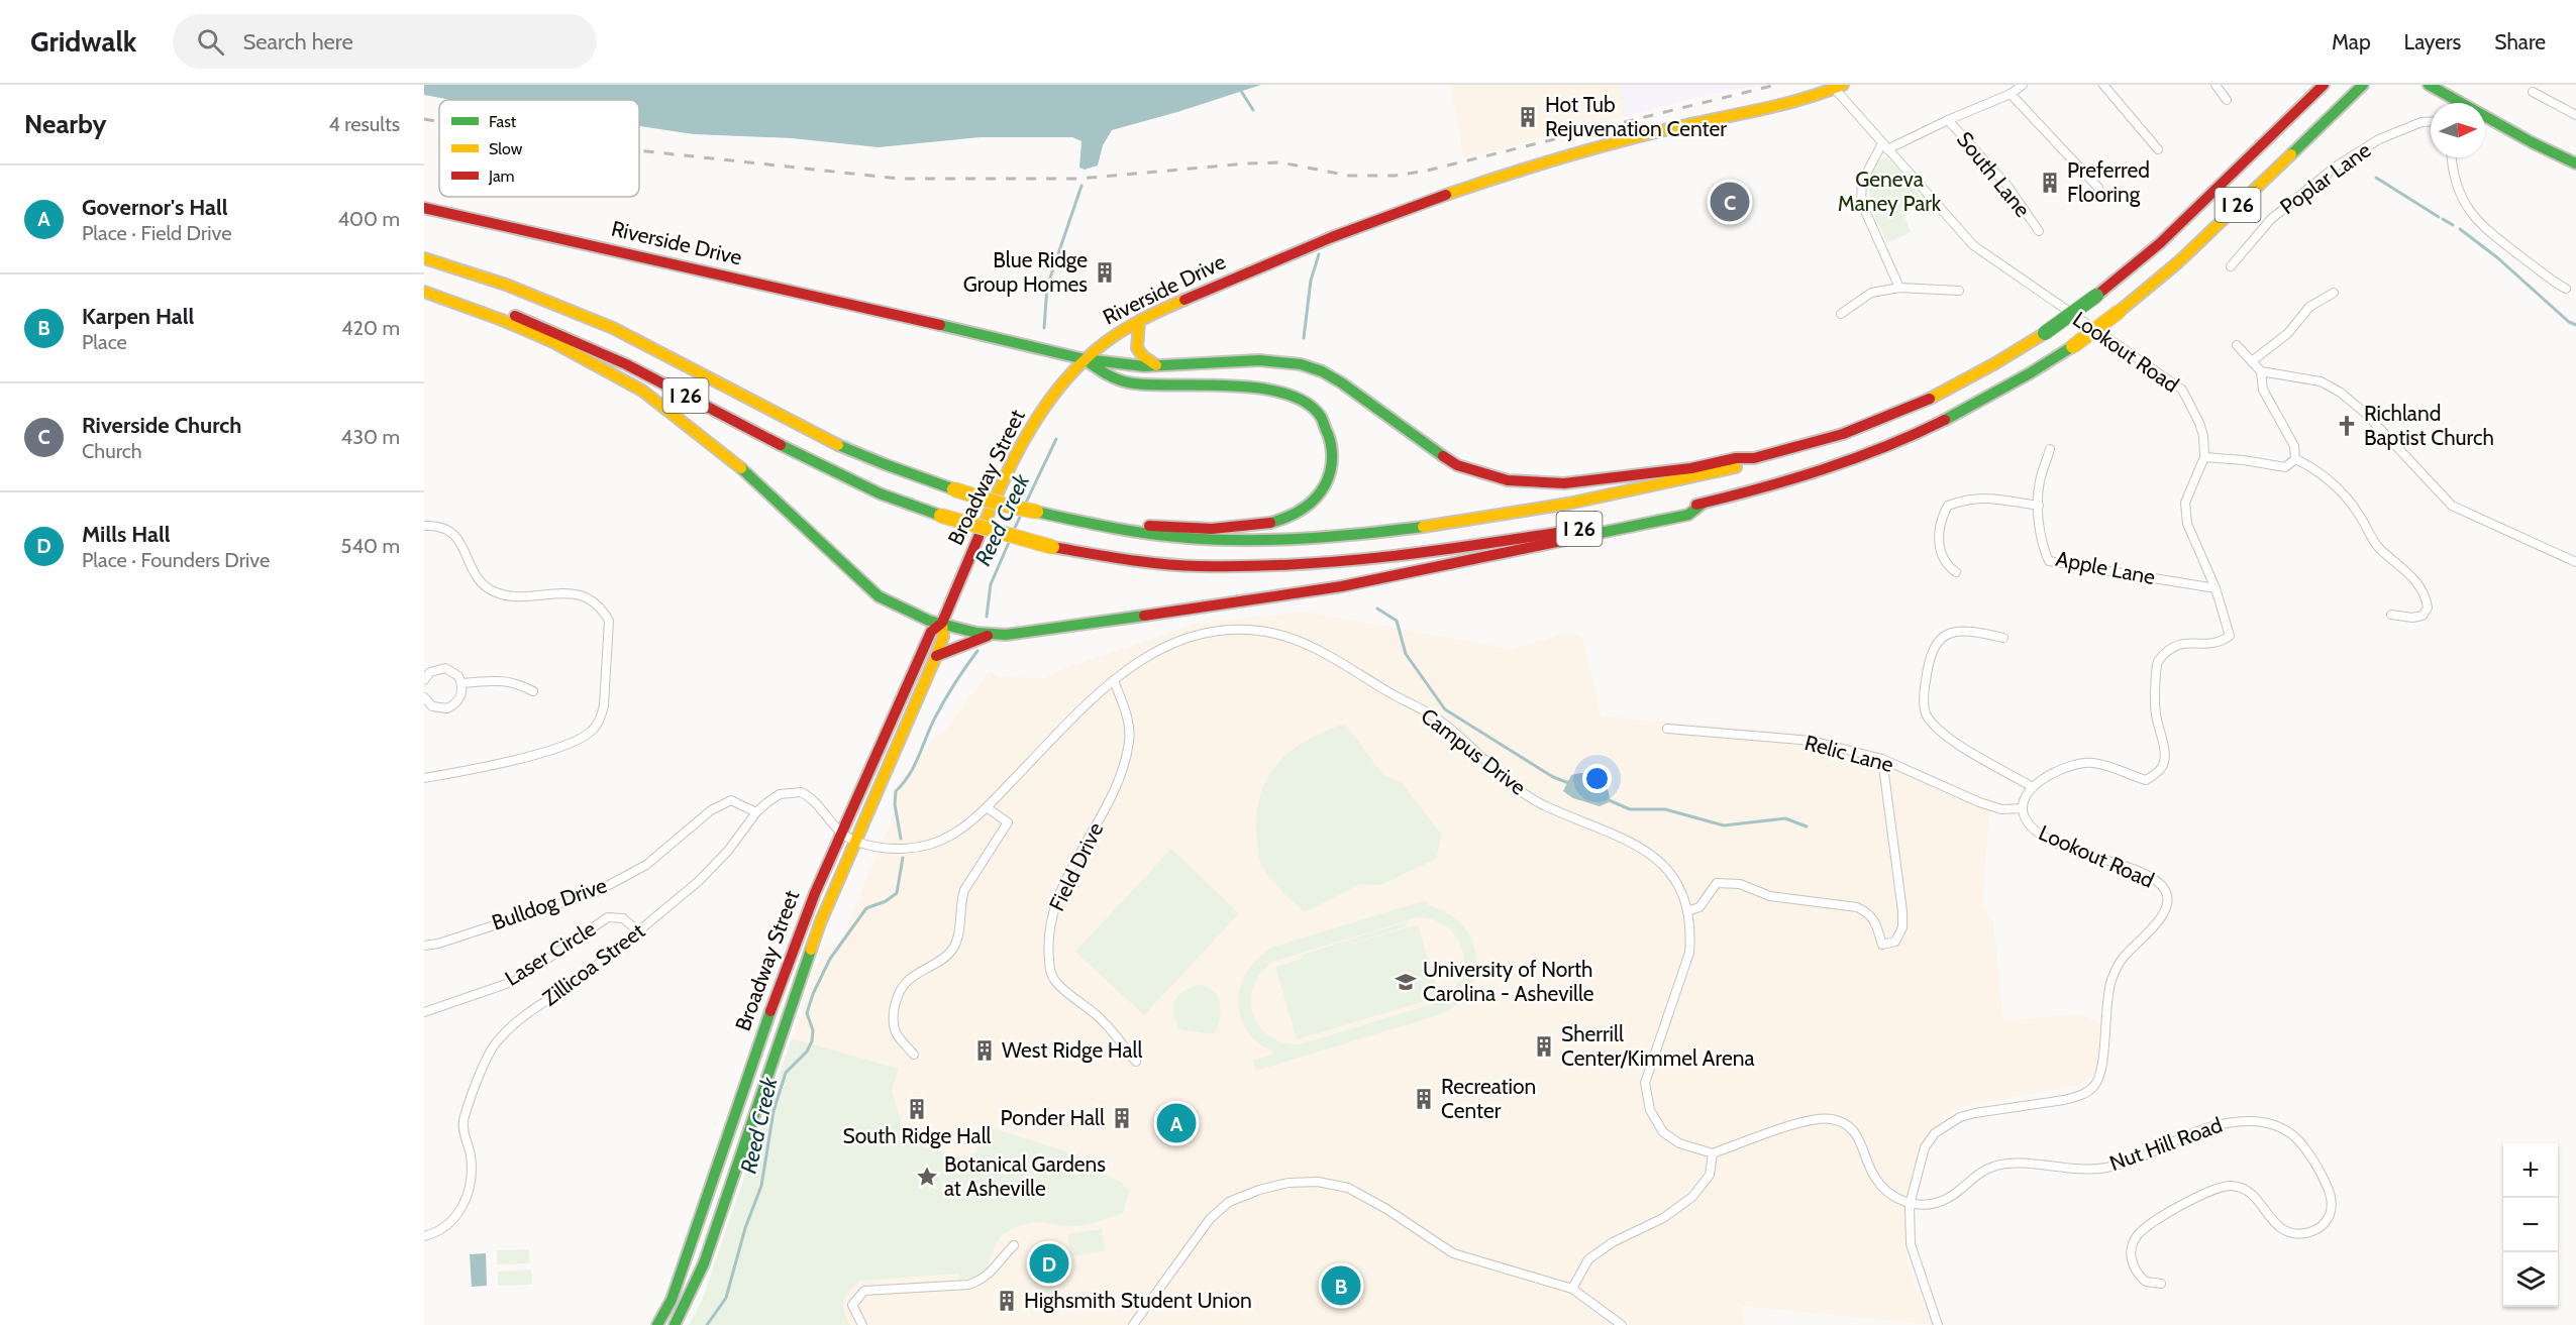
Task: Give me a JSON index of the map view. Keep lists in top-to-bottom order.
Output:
{
  "streets": {
    "main road": ["I 26", "Riverside Drive", "Broadway Street"],
    "street": [
      "South Lane",
      "Poplar Lane",
      "Lookout Road",
      "Apple Lane",
      "Campus Drive",
      "Relic Lane",
      "Field Drive",
      "Bulldog Drive",
      "Laser Circle",
      "Zillicoa Street",
      "Nut Hill Road"
    ]
  },
  "crossings": [
    ["Riverside Drive", "Lookout Road"],
    ["Riverside Drive", "Broadway Street"],
    ["Lookout Road", "Apple Lane"],
    ["Lookout Road", "Relic Lane"],
    ["Lookout Road", "Nut Hill Road"],
    ["Broadway Street", "Campus Drive"],
    ["Broadway Street", "Zillicoa Street"],
    ["Campus Drive", "Field Drive"],
    ["Campus Drive", "Zillicoa Street"],
    ["Bulldog Drive", "Zillicoa Street"],
    ["Laser Circle", "Zillicoa Street"]
  ],
  "water": ["Reed Creek"],
  "parks": ["Geneva Maney Park"],
  "places": {
    "building": [
      "Hot Tub Rejuvenation Center",
      "Preferred Flooring",
      "Blue Ridge Group Homes",
      "Sherrill Center/Kimmel Arena",
      "West Ridge Hall",
      "Recreation Center",
      "South Ridge Hall",
      "Ponder Hall",
      "Highsmith Student Union"
    ],
    "church": ["Richland Baptist Church"],
    "school or university": ["University of North Carolina - Asheville"],
    "place": ["Botanical Gardens at Asheville"]
  },
  "legend": ["Fast", "Slow", "Jam"],
  "north": "right",
  "page": {
    "header": "Gridwalk",
    "search": "Search here",
    "nav": ["Map", "Layers", "Share"],
    "heading": ["Nearby", "4 results"],
    "list": [
      {
        "mark": "A",
        "name": "Governor's Hall",
        "note": "Place · Field Drive",
        "value": "400 m"
      },
      {
        "mark": "B",
        "name": "Karpen Hall",
        "note": "Place",
        "value": "420 m"
      },
      {
        "mark": "C",
        "name": "Riverside Church",
        "note": "Church",
        "value": "430 m"
      },
      {
        "mark": "D",
        "name": "Mills Hall",
        "note": "Place · Founders Drive",
        "value": "540 m"
      }
    ],
    "pins": [
      "C",
      "A",
      "D",
      "B"
    ],
    "map_buttons": ["+", "−"]
  }
}
